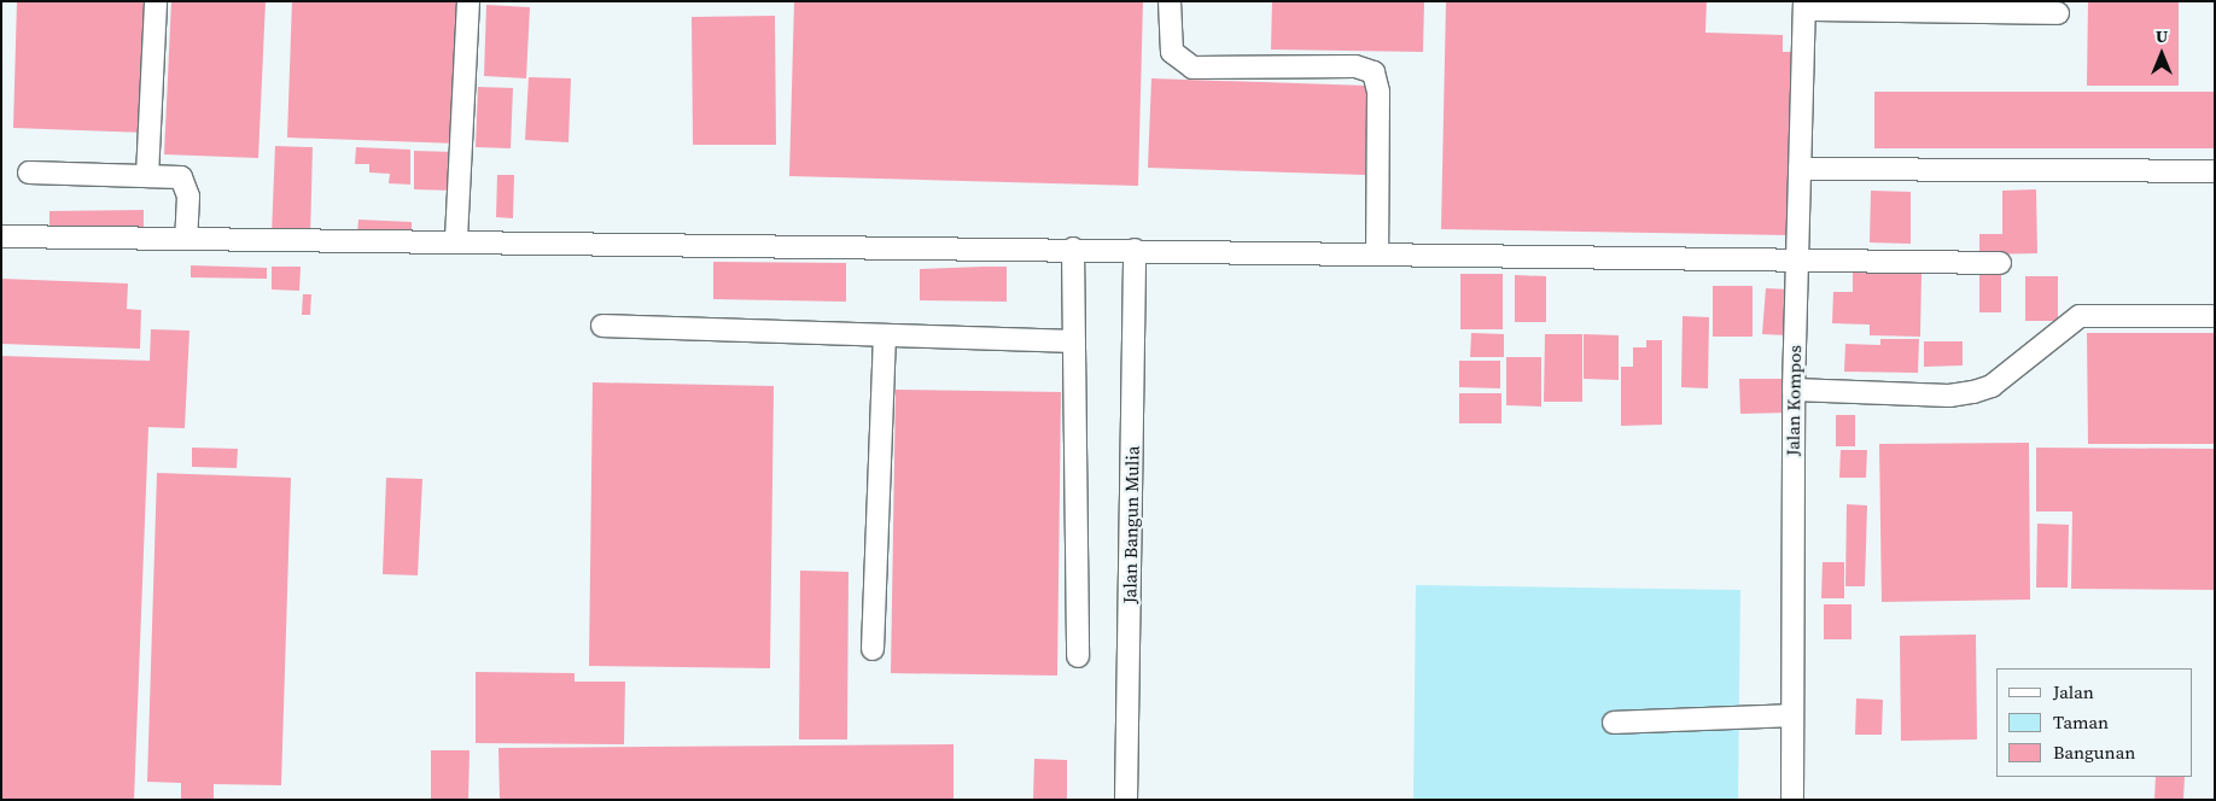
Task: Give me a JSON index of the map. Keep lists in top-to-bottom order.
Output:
{
  "streets": {
    "street": ["Jalan Kompos", "Jalan Bangun Mulia"]
  },
  "legend": ["Jalan", "Taman", "Bangunan"],
  "north": "top"
}
